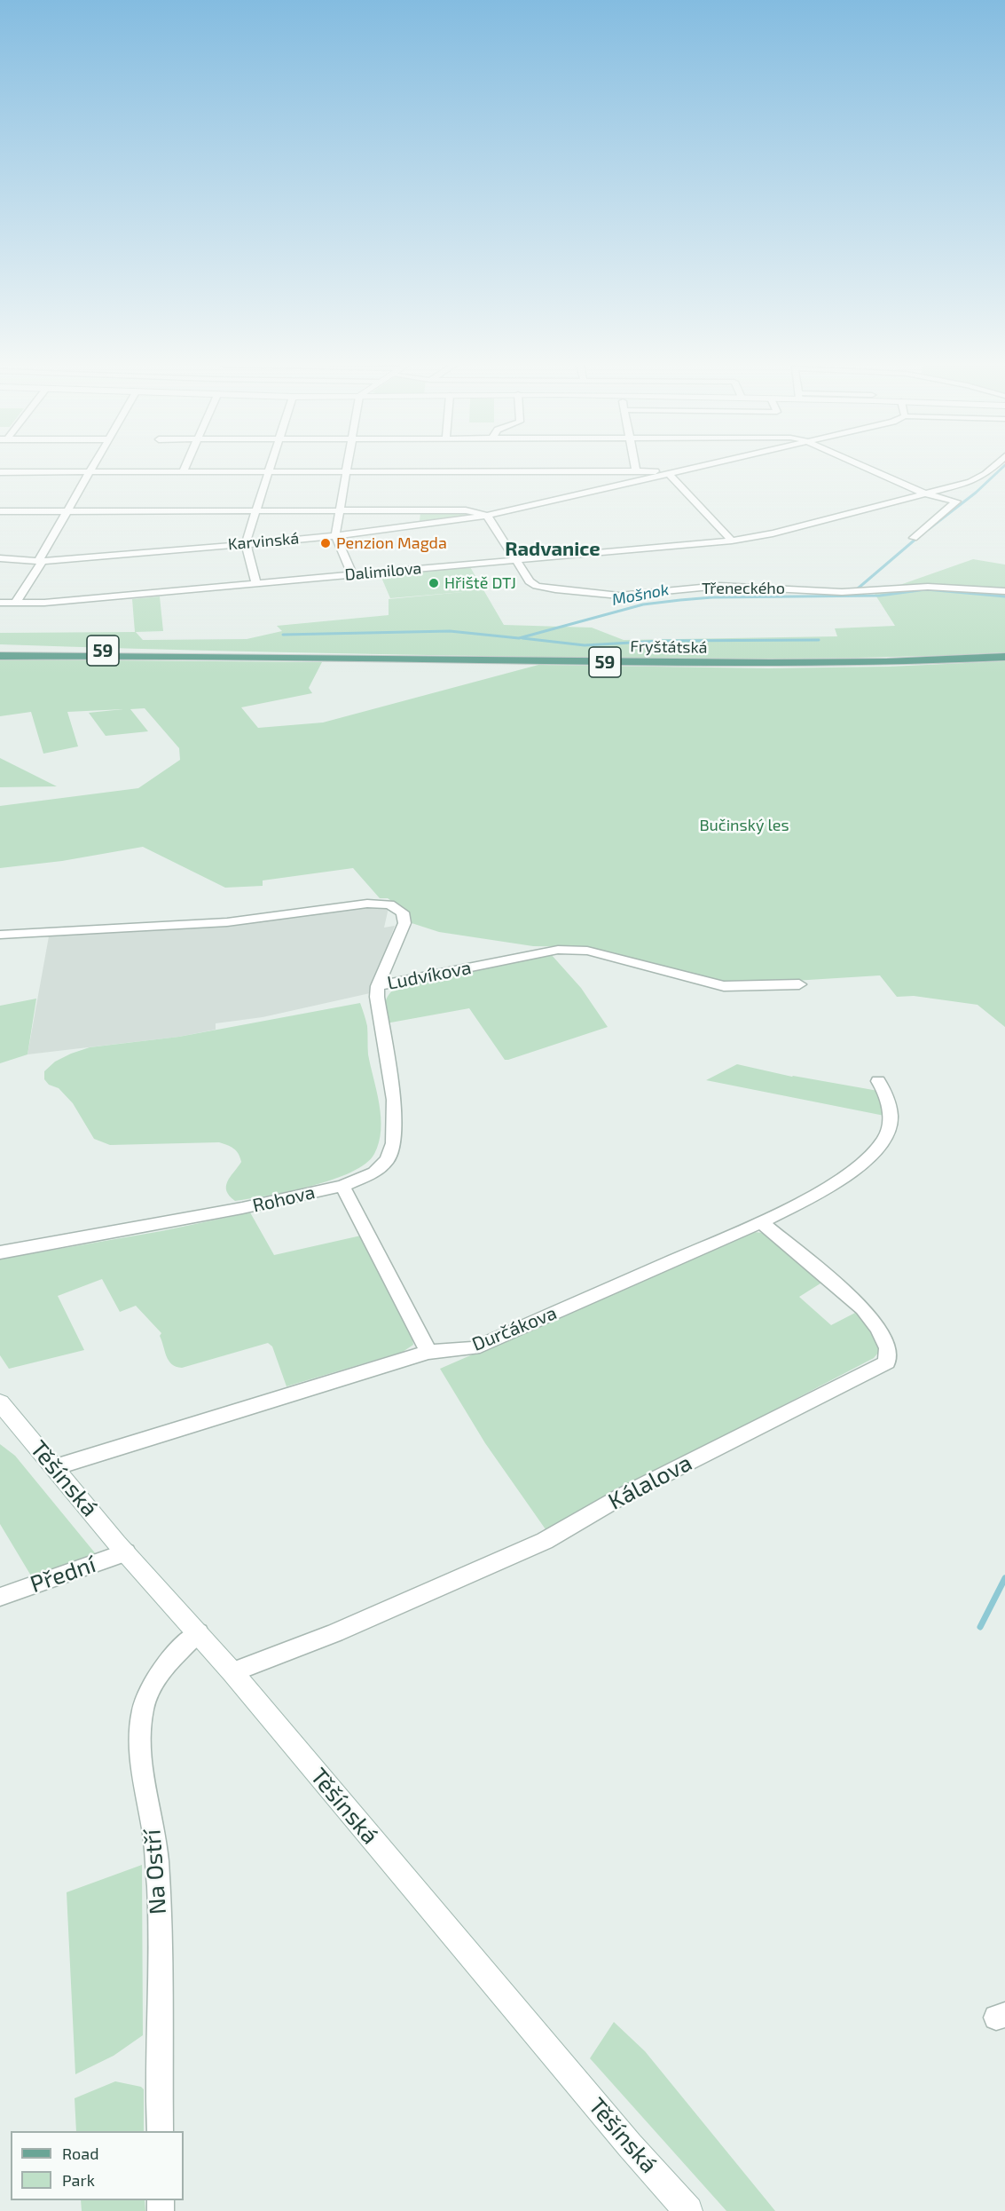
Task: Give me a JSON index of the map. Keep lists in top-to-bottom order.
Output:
{
  "streets": {
    "main road": ["Fryštátská", "59"],
    "street": [
      "Karvinská",
      "Dalimilova",
      "Třeneckého",
      "Ludvíkova",
      "Rohova",
      "Durčákova",
      "Těšínská",
      "Kálalova",
      "Přední",
      "Na Ostří"
    ]
  },
  "crossings": [
    ["Karvinská", "Třeneckého"],
    ["Dalimilova", "Třeneckého"],
    ["Ludvíkova", "Rohova"],
    ["Durčákova", "Těšínská"],
    ["Durčákova", "Kálalova"],
    ["Těšínská", "Kálalova"],
    ["Těšínská", "Přední"],
    ["Těšínská", "Na Ostří"]
  ],
  "districts": ["Radvanice"],
  "water": ["Mošnok"],
  "parks": ["Bučinský les"],
  "places": ["Penzion Magda", "Hřiště DTJ"],
  "legend": ["Road", "Park"]
}
